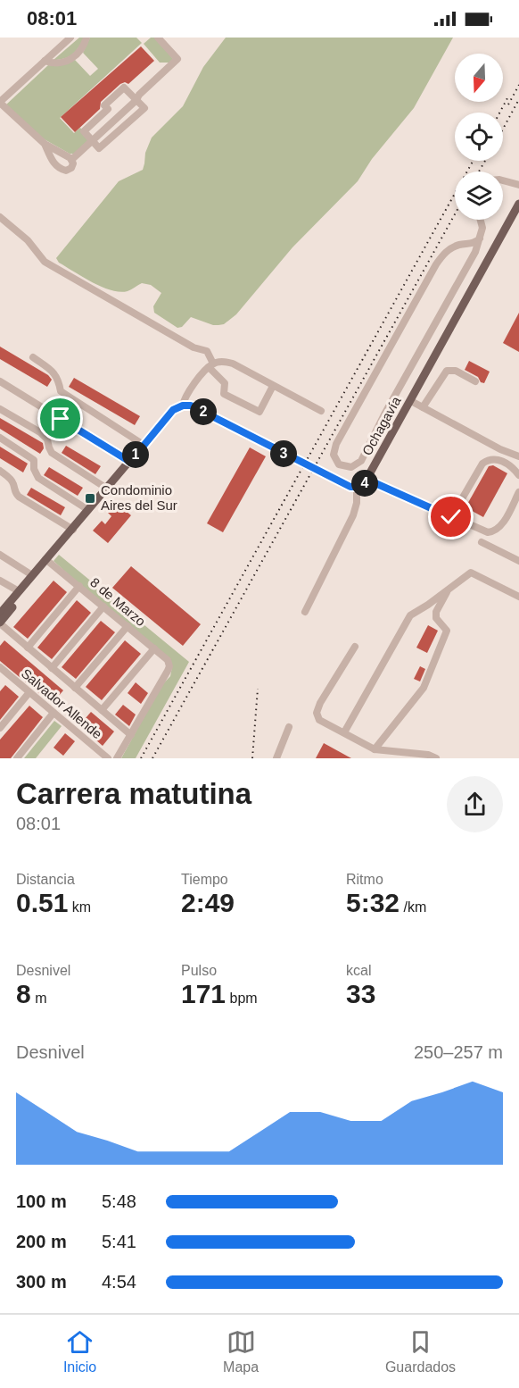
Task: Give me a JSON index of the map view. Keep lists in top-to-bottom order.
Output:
{
  "streets": {
    "main road": ["Ochagavía"],
    "street": ["8 de Marzo", "Salvador Allende"]
  },
  "places": {
    "transit": ["Condominio Aires del Sur"]
  },
  "north": "bottom",
  "page": {
    "status": "08:01",
    "pins": [
      "2",
      "3",
      "1",
      "4"
    ],
    "heading": ["Carrera matutina", "08:01"],
    "stats": [
      ["Distancia", "0.51 km"],
      ["Tiempo", "2:49"],
      ["Ritmo", "5:32 /km"],
      ["Desnivel", "8 m"],
      ["Pulso", "171 bpm"],
      ["kcal", "33"]
    ],
    "chart": ["Desnivel", "250–257 m"],
    "list": [
      {
        "name": "100 m",
        "note": "5:48"
      },
      {
        "name": "200 m",
        "note": "5:41"
      },
      {
        "name": "300 m",
        "note": "4:54"
      }
    ],
    "tabs": ["Inicio", "Mapa", "Guardados"]
  }
}
